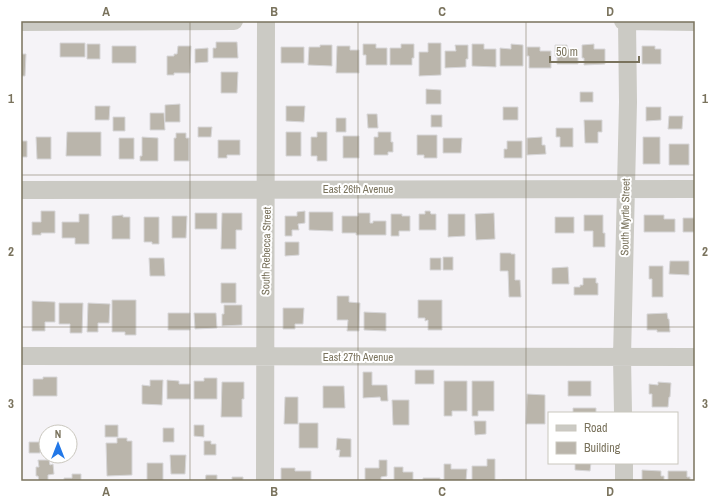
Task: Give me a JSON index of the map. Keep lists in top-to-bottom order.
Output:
{
  "streets": {
    "street": [
      "East 26th Avenue",
      "South Myrtle Street",
      "South Rebecca Street",
      "East 27th Avenue"
    ]
  },
  "crossings": [
    ["East 26th Avenue", "South Myrtle Street"],
    ["East 26th Avenue", "South Rebecca Street"],
    ["South Myrtle Street", "East 27th Avenue"],
    ["South Rebecca Street", "East 27th Avenue"]
  ],
  "legend": ["Road", "Building"],
  "scale_bar": "50 m",
  "north": "top",
  "grid": {
    "columns": [
      "A",
      "B",
      "C",
      "D"
    ],
    "rows": ["1", "2", "3"]
  }
}
